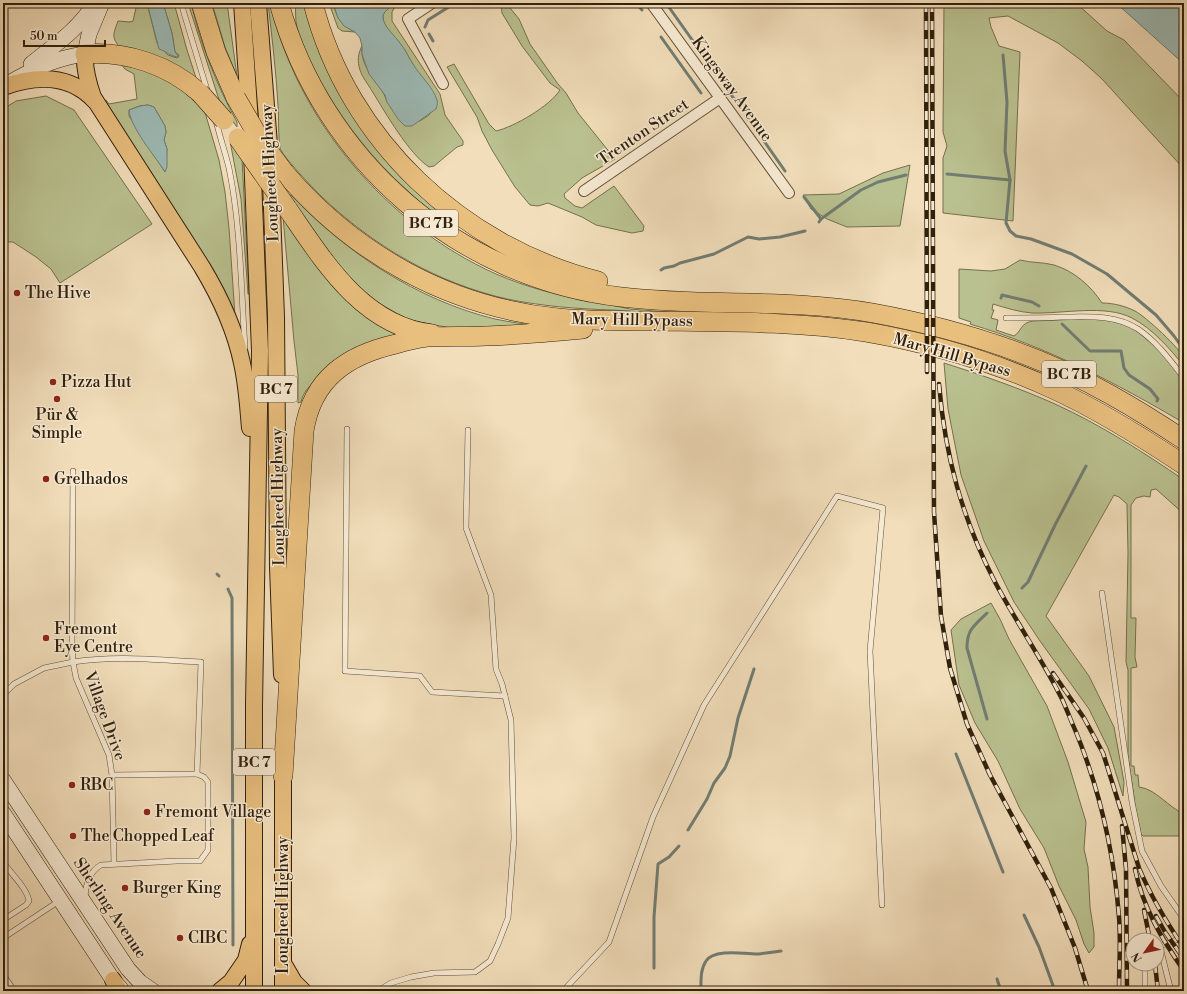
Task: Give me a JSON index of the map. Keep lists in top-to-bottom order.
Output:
{
  "streets": {
    "highway": ["BC 7B", "Mary Hill Bypass"],
    "main road": ["Lougheed Highway", "BC 7", "Sherling Avenue"],
    "street": ["Kingsway Avenue", "Trenton Street"],
    "lane": ["Village Drive"]
  },
  "crossings": [
    ["Kingsway Avenue", "Trenton Street"]
  ],
  "places": [
    "The Hive",
    "Pizza Hut",
    "Pür & Simple",
    "Grelhados",
    "Fremont Eye Centre",
    "RBC",
    "Fremont Village",
    "The Chopped Leaf",
    "Burger King",
    "CIBC"
  ],
  "scale_bar": "50 m",
  "north": "bottom left"
}
